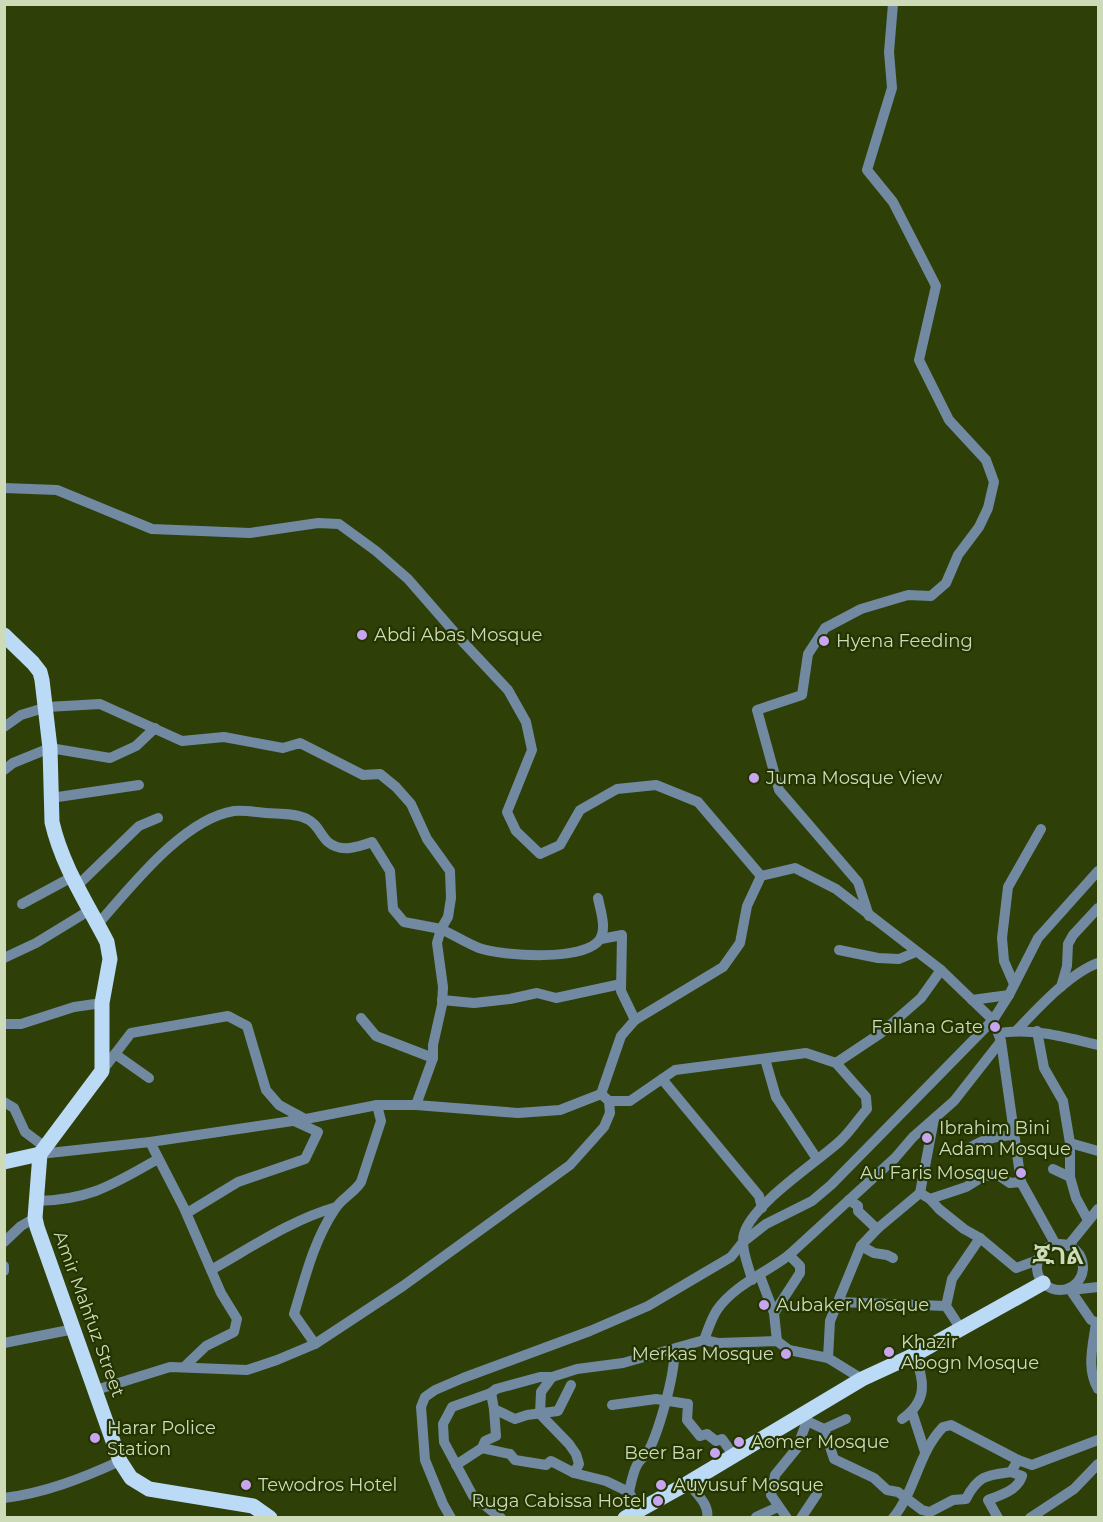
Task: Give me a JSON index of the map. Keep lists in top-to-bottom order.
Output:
{
  "streets": {
    "main road": ["Amir Mahfuz Street"]
  },
  "districts": ["ጁገል"],
  "places": [
    "Abdi Abas Mosque",
    "Hyena Feeding",
    "Juma Mosque View",
    "Fallana Gate",
    "Ibrahim Bini Adam Mosque",
    "Au Faris Mosque",
    "Aubaker Mosque",
    "Khazir Abogn Mosque",
    "Merkas Mosque",
    "Harar Police Station",
    "Aomer Mosque",
    "Beer Bar",
    "Tewodros Hotel",
    "Auyusuf Mosque",
    "Ruga Cabissa Hotel"
  ]
}
